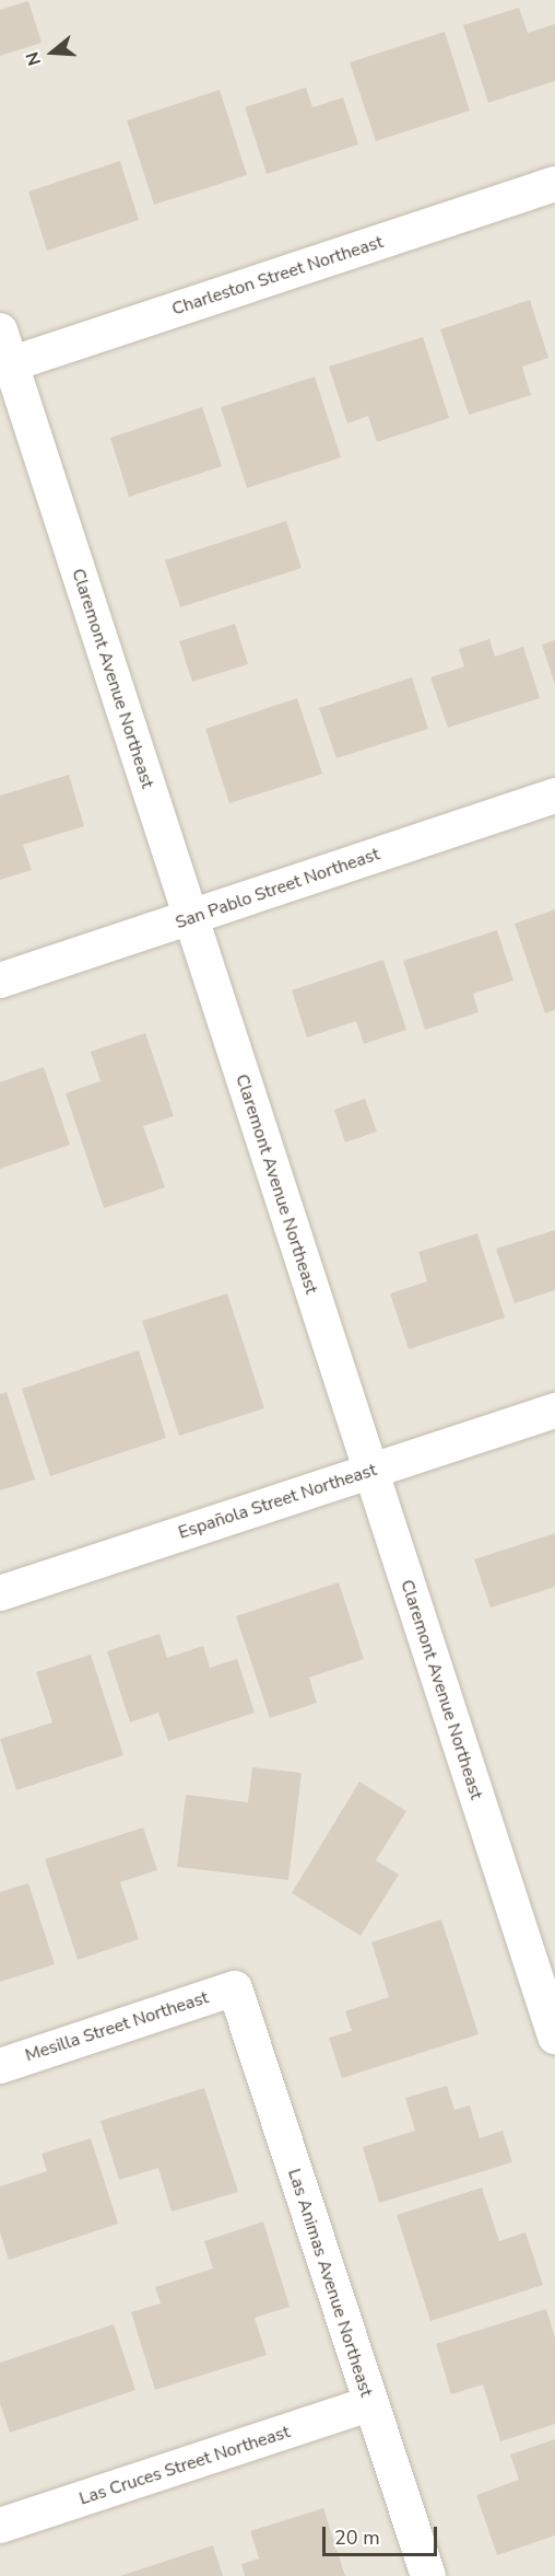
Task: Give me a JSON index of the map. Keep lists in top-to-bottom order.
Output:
{
  "streets": {
    "street": [
      "Charleston Street Northeast",
      "Claremont Avenue Northeast",
      "San Pablo Street Northeast",
      "Española Street Northeast",
      "Mesilla Street Northeast",
      "Las Animas Avenue Northeast",
      "Las Cruces Street Northeast"
    ]
  },
  "crossings": [
    ["Charleston Street Northeast", "Claremont Avenue Northeast"],
    ["Claremont Avenue Northeast", "San Pablo Street Northeast"],
    ["Claremont Avenue Northeast", "Española Street Northeast"],
    ["Mesilla Street Northeast", "Las Animas Avenue Northeast"],
    ["Las Animas Avenue Northeast", "Las Cruces Street Northeast"]
  ],
  "scale_bar": "20 m",
  "north": "left"
}
